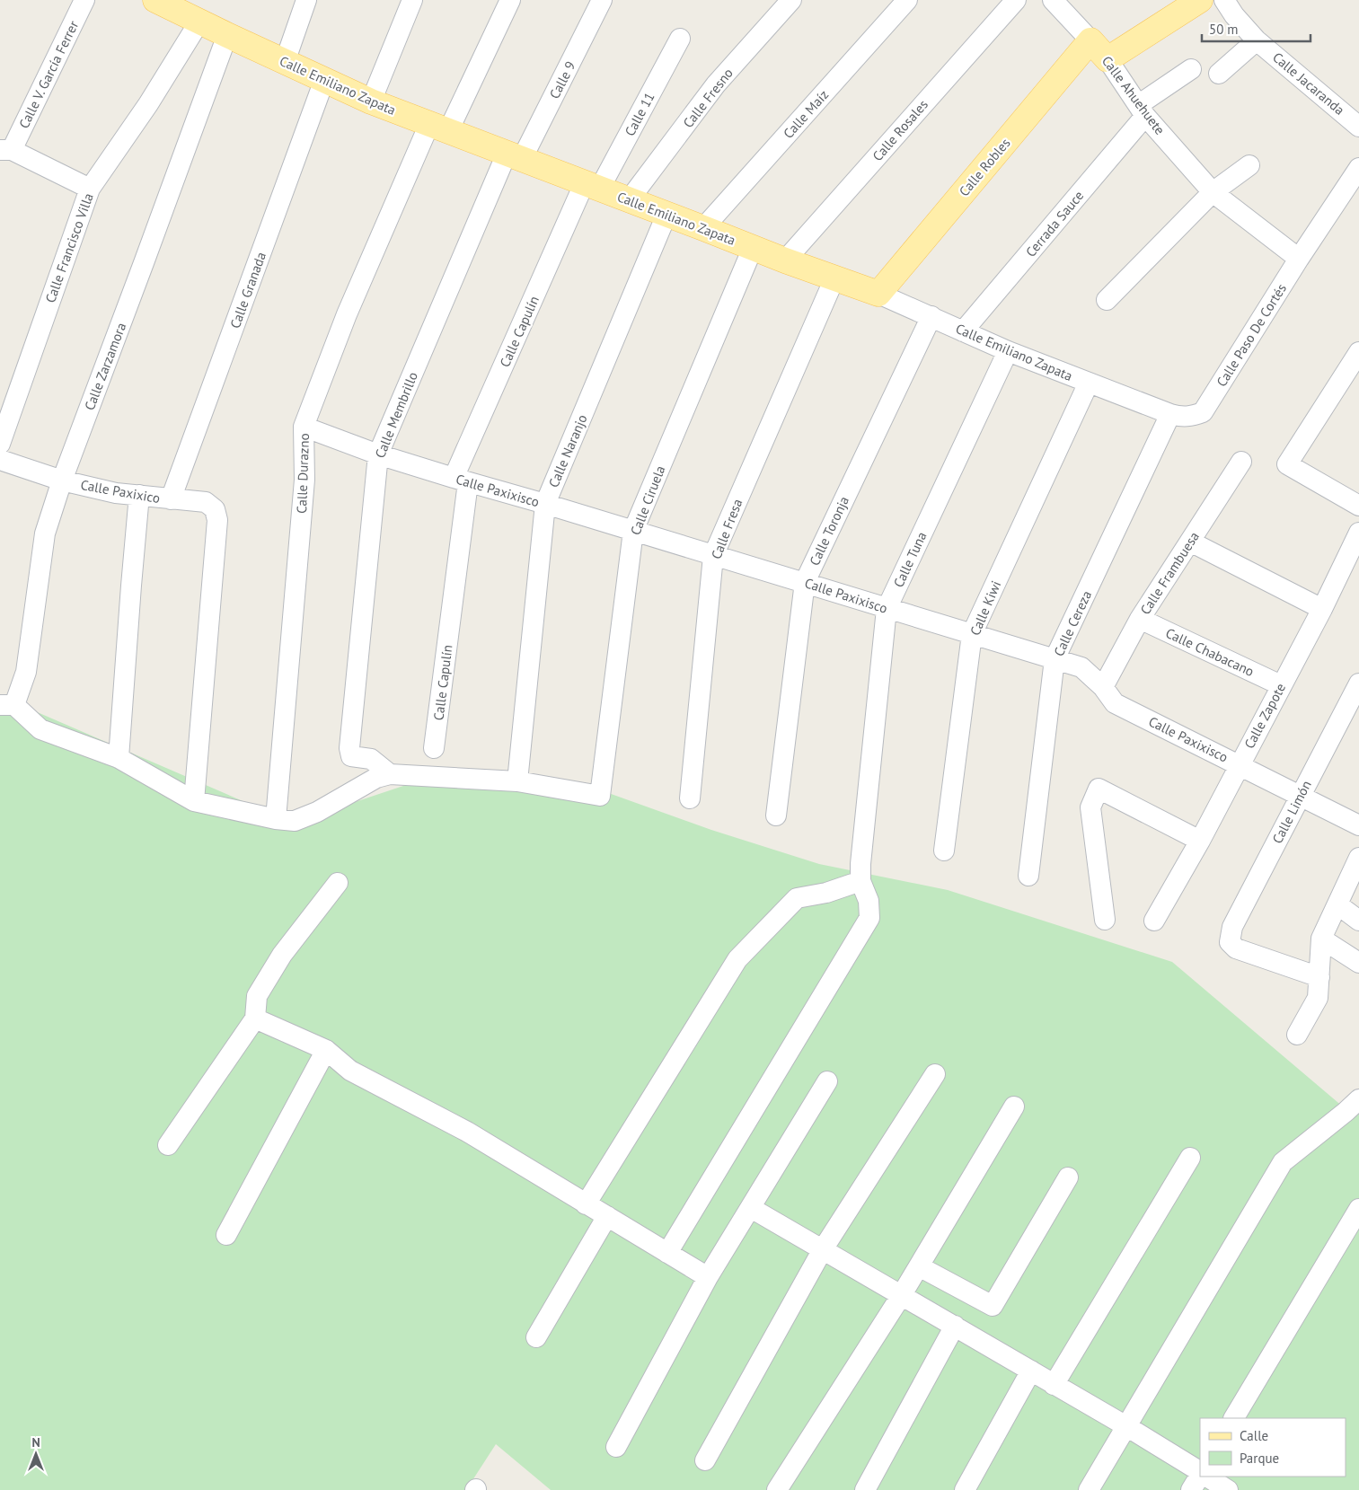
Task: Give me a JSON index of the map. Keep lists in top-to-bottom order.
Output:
{
  "streets": {
    "main road": ["Calle Emiliano Zapata", "Calle Ahuehuete", "Calle Robles"],
    "street": [
      "Calle V. García Ferrer",
      "Calle 9",
      "Calle Jacaranda",
      "Calle Fresno",
      "Calle 11",
      "Calle Maíz",
      "Calle Rosales",
      "Cerrada Sauce",
      "Calle Francisco Villa",
      "Calle Granada",
      "Calle Capulín",
      "Calle Paso De Cortés",
      "Calle Zarzamora",
      "Calle Membrillo",
      "Calle Naranjo",
      "Calle Durazno",
      "Calle Paxixisco",
      "Calle Paxixico",
      "Calle Ciruela",
      "Calle Fresa",
      "Calle Toronja",
      "Calle Tuna",
      "Calle Frambuesa",
      "Calle Kiwi",
      "Calle Cereza",
      "Calle Chabacano",
      "Calle Zapote",
      "Calle Limón"
    ]
  },
  "crossings": [
    ["Calle 9", "Calle Emiliano Zapata"],
    ["Calle 9", "Calle Membrillo"],
    ["Calle Emiliano Zapata", "Calle Fresno"],
    ["Calle Emiliano Zapata", "Calle 11"],
    ["Calle Emiliano Zapata", "Calle Maíz"],
    ["Calle Emiliano Zapata", "Calle Rosales"],
    ["Calle Emiliano Zapata", "Calle Robles"],
    ["Calle Emiliano Zapata", "Cerrada Sauce"],
    ["Calle Emiliano Zapata", "Calle Francisco Villa"],
    ["Calle Emiliano Zapata", "Calle Granada"],
    ["Calle Emiliano Zapata", "Calle Capulín"],
    ["Calle Emiliano Zapata", "Calle Paso De Cortés"],
    ["Calle Emiliano Zapata", "Calle Zarzamora"],
    ["Calle Emiliano Zapata", "Calle Membrillo"],
    ["Calle Emiliano Zapata", "Calle Naranjo"],
    ["Calle Emiliano Zapata", "Calle Durazno"],
    ["Calle Emiliano Zapata", "Calle Ciruela"],
    ["Calle Emiliano Zapata", "Calle Fresa"],
    ["Calle Emiliano Zapata", "Calle Toronja"],
    ["Calle Emiliano Zapata", "Calle Tuna"],
    ["Calle Emiliano Zapata", "Calle Kiwi"],
    ["Calle Emiliano Zapata", "Calle Cereza"],
    ["Calle Ahuehuete", "Calle Robles"],
    ["Calle Ahuehuete", "Cerrada Sauce"],
    ["Calle Ahuehuete", "Calle Paso De Cortés"],
    ["Calle 11", "Calle Capulín"],
    ["Calle Granada", "Calle Paxixico"],
    ["Calle Capulín", "Calle Paxixisco"],
    ["Calle Zarzamora", "Calle Paxixico"],
    ["Calle Membrillo", "Calle Paxixisco"],
    ["Calle Naranjo", "Calle Paxixisco"],
    ["Calle Naranjo", "Calle Ciruela"],
    ["Calle Durazno", "Calle Paxixisco"],
    ["Calle Paxixisco", "Calle Ciruela"],
    ["Calle Paxixisco", "Calle Fresa"],
    ["Calle Paxixisco", "Calle Toronja"],
    ["Calle Paxixisco", "Calle Tuna"],
    ["Calle Paxixisco", "Calle Frambuesa"],
    ["Calle Paxixisco", "Calle Kiwi"],
    ["Calle Paxixisco", "Calle Cereza"],
    ["Calle Paxixisco", "Calle Zapote"],
    ["Calle Paxixisco", "Calle Limón"],
    ["Calle Frambuesa", "Calle Chabacano"],
    ["Calle Chabacano", "Calle Zapote"]
  ],
  "legend": ["Calle", "Parque"],
  "scale_bar": "50 m",
  "north": "top"
}
